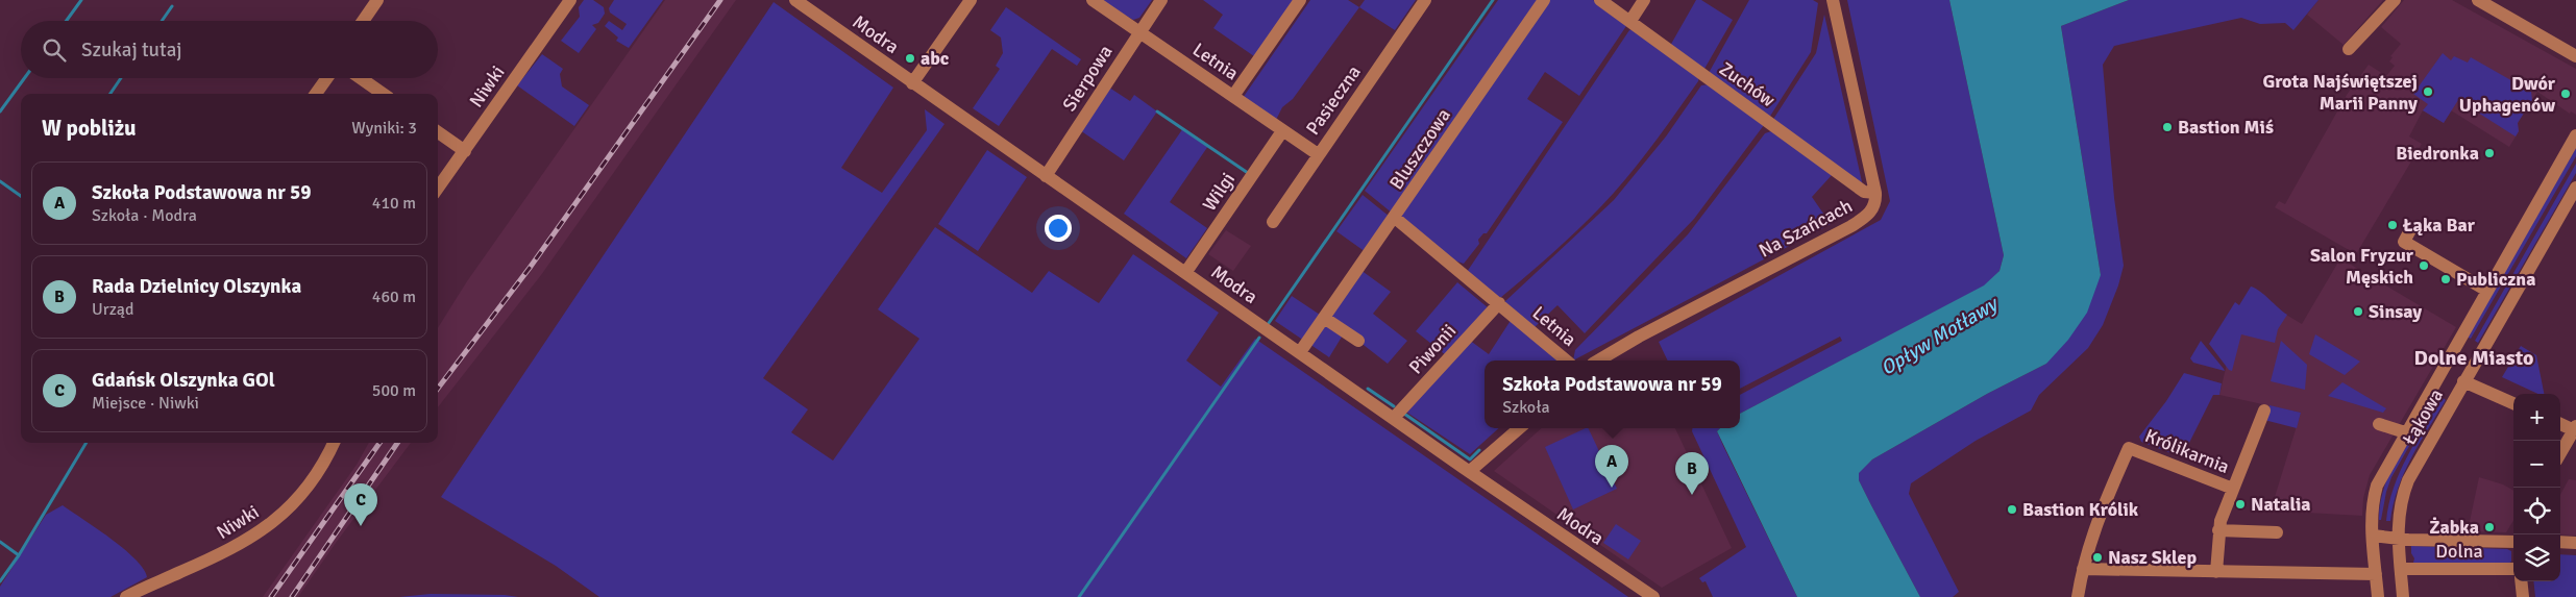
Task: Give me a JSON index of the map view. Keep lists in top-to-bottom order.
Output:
{
  "streets": {
    "street": [
      "Modra",
      "Letnia",
      "Sierpowa",
      "Zuchów",
      "Niwki",
      "Pasieczna",
      "Bluszczowa",
      "Wilgi",
      "Na Szańcach",
      "Piwonii",
      "Łąkowa",
      "Królikarnia",
      "Dolna"
    ]
  },
  "crossings": [
    ["Modra", "Sierpowa"],
    ["Modra", "Bluszczowa"],
    ["Modra", "Wilgi"],
    ["Modra", "Piwonii"],
    ["Letnia", "Sierpowa"],
    ["Letnia", "Pasieczna"],
    ["Letnia", "Bluszczowa"],
    ["Letnia", "Wilgi"],
    ["Letnia", "Piwonii"],
    ["Zuchów", "Na Szańcach"],
    ["Łąkowa", "Dolna"]
  ],
  "districts": ["Dolne Miasto"],
  "water": ["Opływ Motławy"],
  "places": [
    "abc",
    "Grota Najświętszej Marii Panny",
    "Dwór Uphagenów",
    "Bastion Miś",
    "Biedronka",
    "Łąka Bar",
    "Salon Fryzur Męskich",
    "Publiczna",
    "Sinsay",
    "Natalia",
    "Bastion Królik",
    "Żabka",
    "Nasz Sklep"
  ],
  "page": {
    "search": "Szukaj tutaj",
    "heading": ["W pobliżu", "Wyniki: 3"],
    "list": [
      {
        "mark": "A",
        "name": "Szkoła Podstawowa nr 59",
        "note": "Szkoła · Modra",
        "value": "410 m"
      },
      {
        "mark": "B",
        "name": "Rada Dzielnicy Olszynka",
        "note": "Urząd",
        "value": "460 m"
      },
      {
        "mark": "C",
        "name": "Gdańsk Olszynka GOl",
        "note": "Miejsce · Niwki",
        "value": "500 m"
      }
    ],
    "popup": ["Szkoła Podstawowa nr 59", "Szkoła"],
    "map_buttons": ["+", "−"],
    "pins": ["A", "B", "C"]
  }
}
